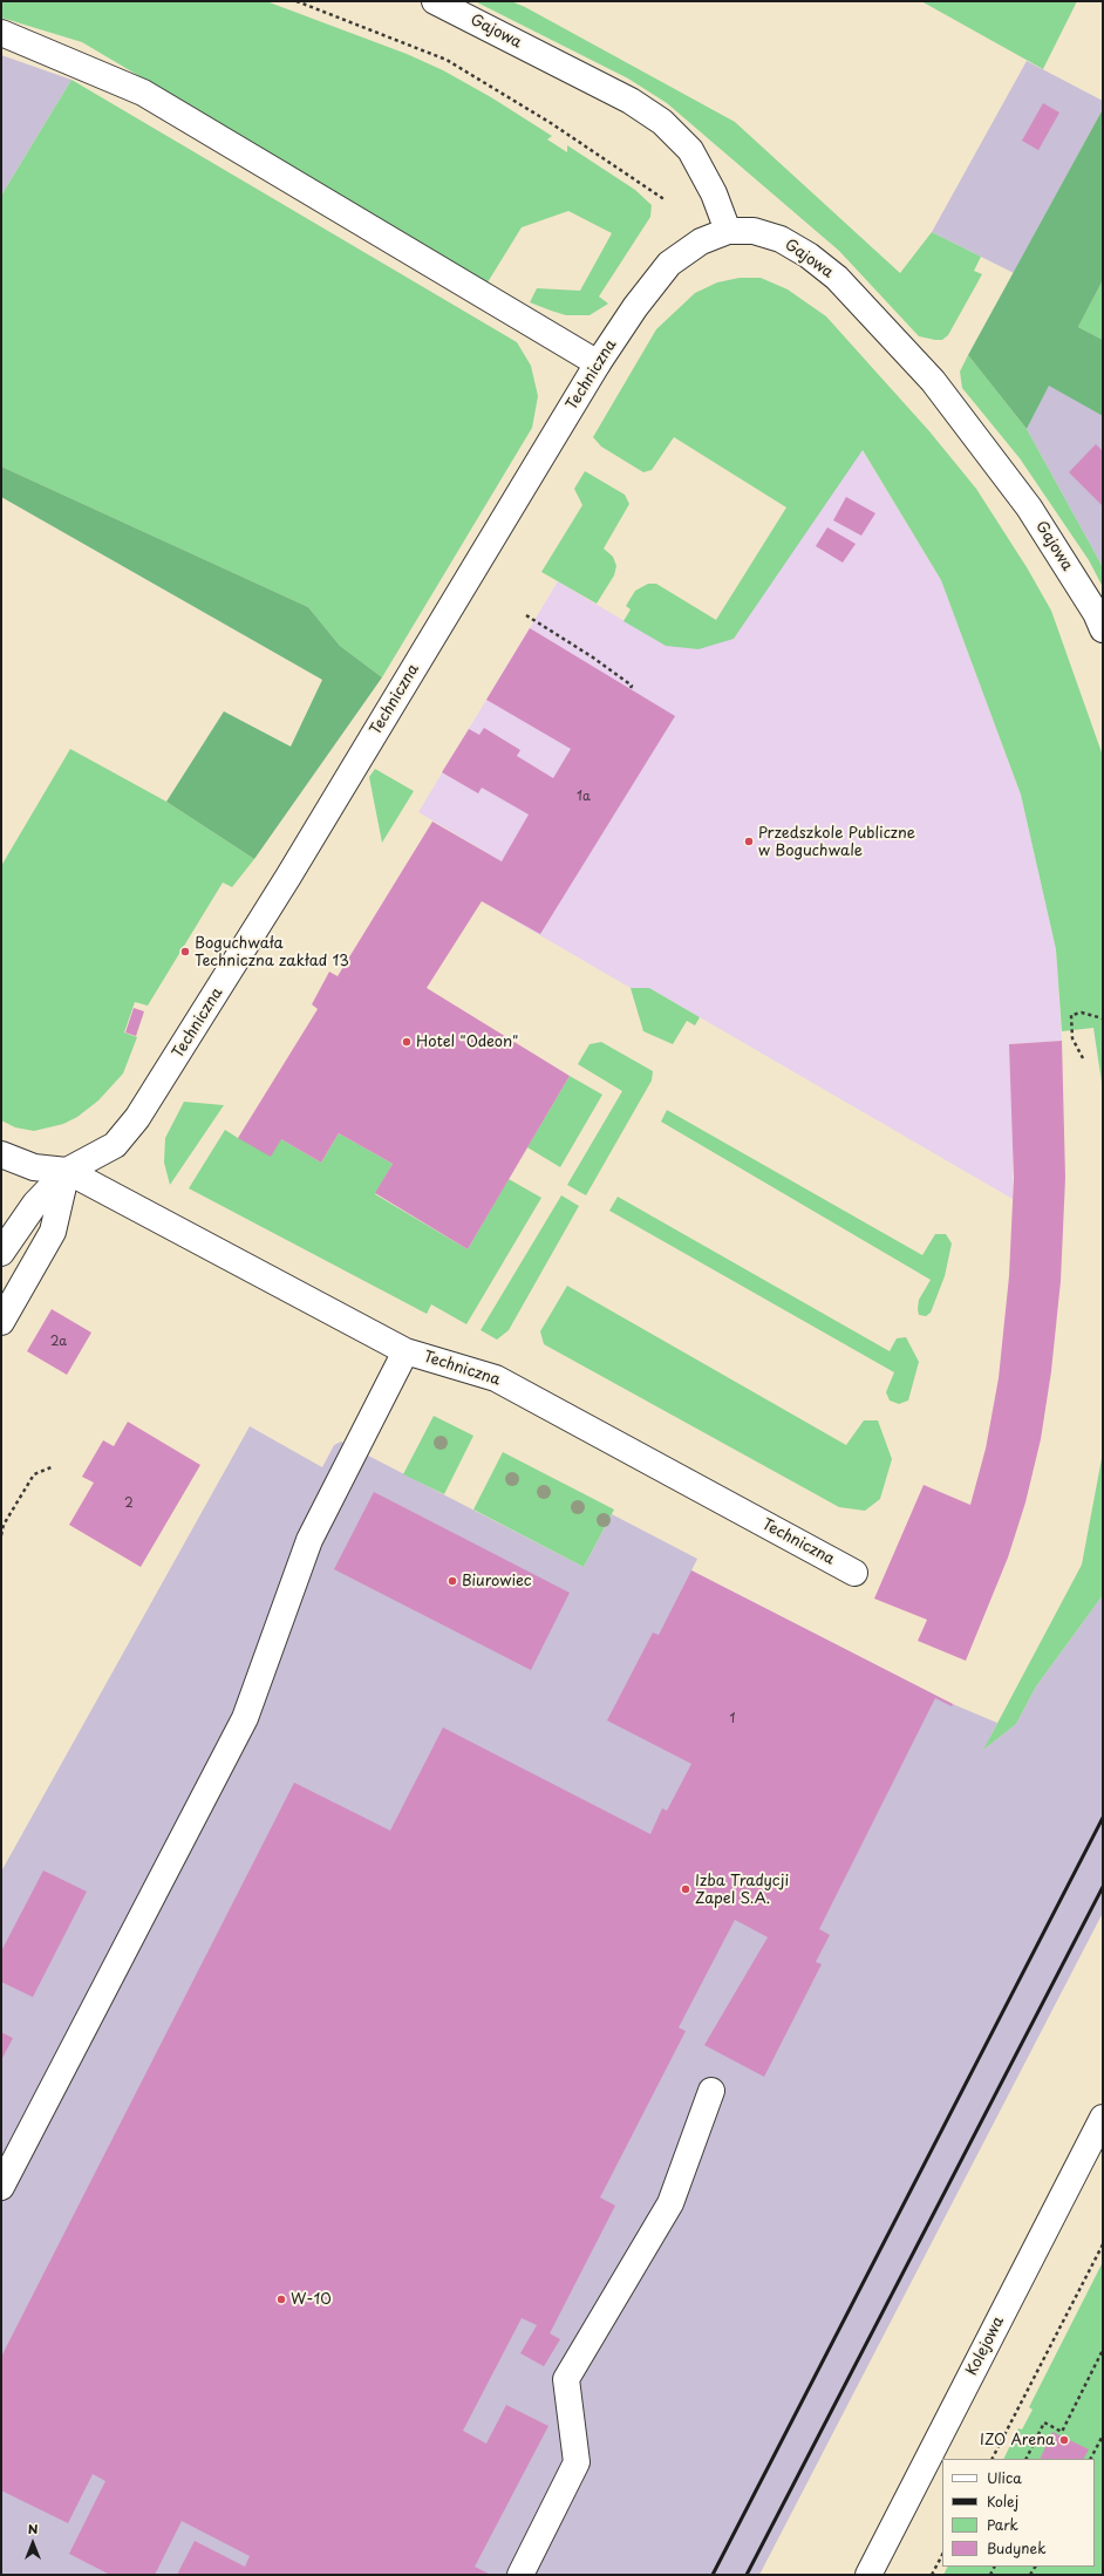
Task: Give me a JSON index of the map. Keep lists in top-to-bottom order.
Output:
{
  "streets": {
    "street": ["Gajowa", "Techniczna", "Kolejowa"]
  },
  "crossings": [
    ["Gajowa", "Techniczna"]
  ],
  "places": [
    "Przedszkole Publiczne w Boguchwale",
    "Boguchwała Techniczna zakład 13",
    "Hotel \"Odeon\"",
    "Biurowiec",
    "Izba Tradycji Zapel S.A.",
    "W-10",
    "IZO Arena"
  ],
  "house_numbers": [
    "1a",
    "2a",
    "2",
    "1"
  ],
  "legend": [
    "Ulica",
    "Kolej",
    "Park",
    "Budynek"
  ],
  "north": "top"
}
